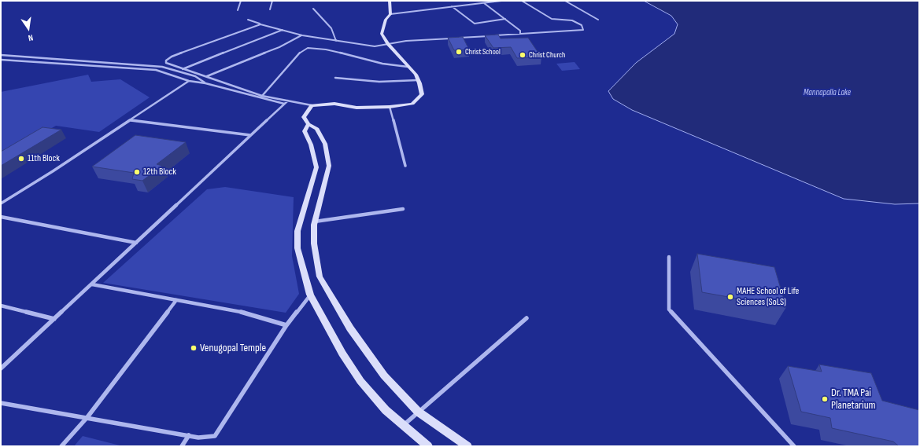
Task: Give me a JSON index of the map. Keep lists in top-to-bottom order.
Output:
{
  "water": ["Mannapalla Lake"],
  "places": [
    "Christ School",
    "Christ Church",
    "11th Block",
    "12th Block",
    "MAHE School of Life Sciences (SoLS)",
    "Venugopal Temple",
    "Dr. TMA Pai Planetarium"
  ],
  "north": "bottom"
}
